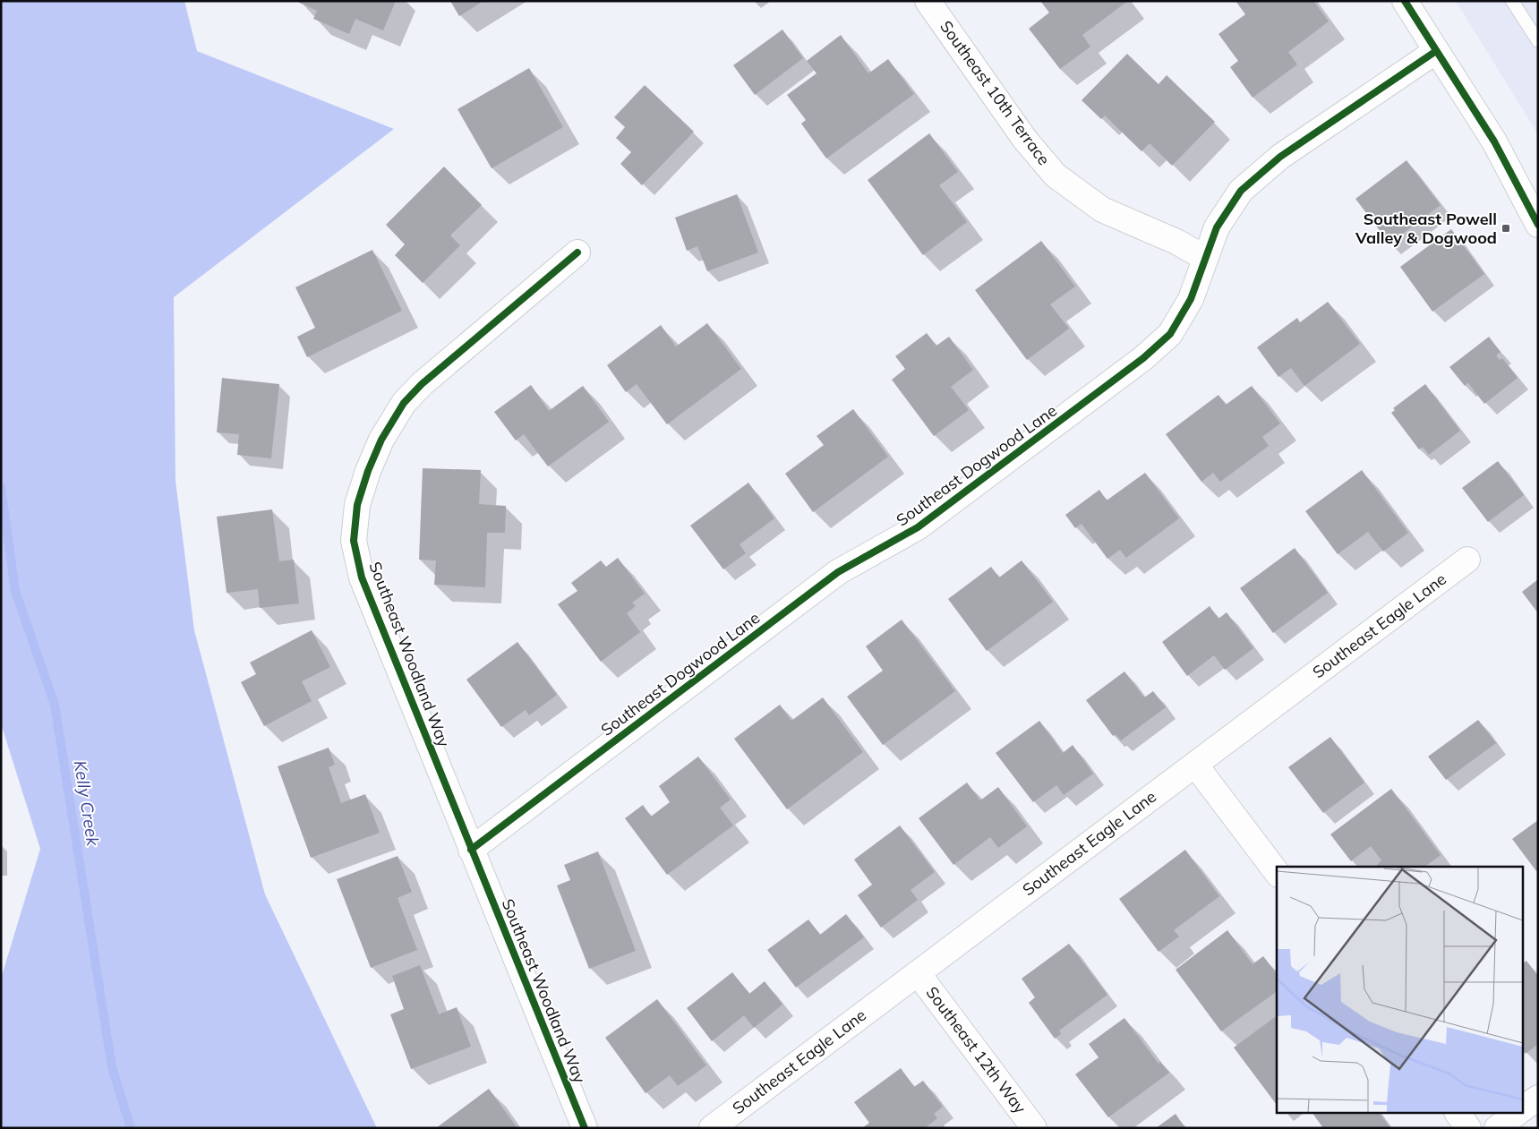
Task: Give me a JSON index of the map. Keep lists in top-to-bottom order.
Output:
{
  "streets": {
    "street": [
      "Southeast 10th Terrace",
      "Southeast Dogwood Lane",
      "Southeast Eagle Lane",
      "Southeast Woodland Way",
      "Southeast 12th Way"
    ]
  },
  "crossings": [
    ["Southeast 10th Terrace", "Southeast Dogwood Lane"],
    ["Southeast Dogwood Lane", "Southeast Woodland Way"],
    ["Southeast Eagle Lane", "Southeast 12th Way"]
  ],
  "water": ["Kelly Creek"],
  "places": {
    "transit": ["Southeast Powell Valley & Dogwood"]
  }
}
